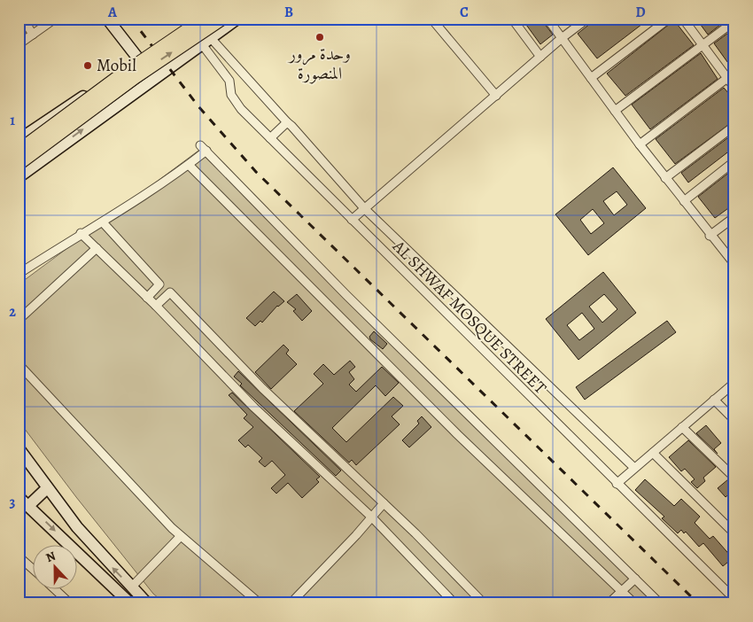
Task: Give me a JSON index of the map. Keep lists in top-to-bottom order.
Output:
{
  "streets": {
    "street": ["AL SHWAF MOSQUE STREET"]
  },
  "places": ["وحدة مرور المنصورة", "Mobil"],
  "north": "top",
  "grid": {
    "columns": [
      "A",
      "B",
      "C",
      "D"
    ],
    "rows": ["1", "2", "3"]
  }
}
